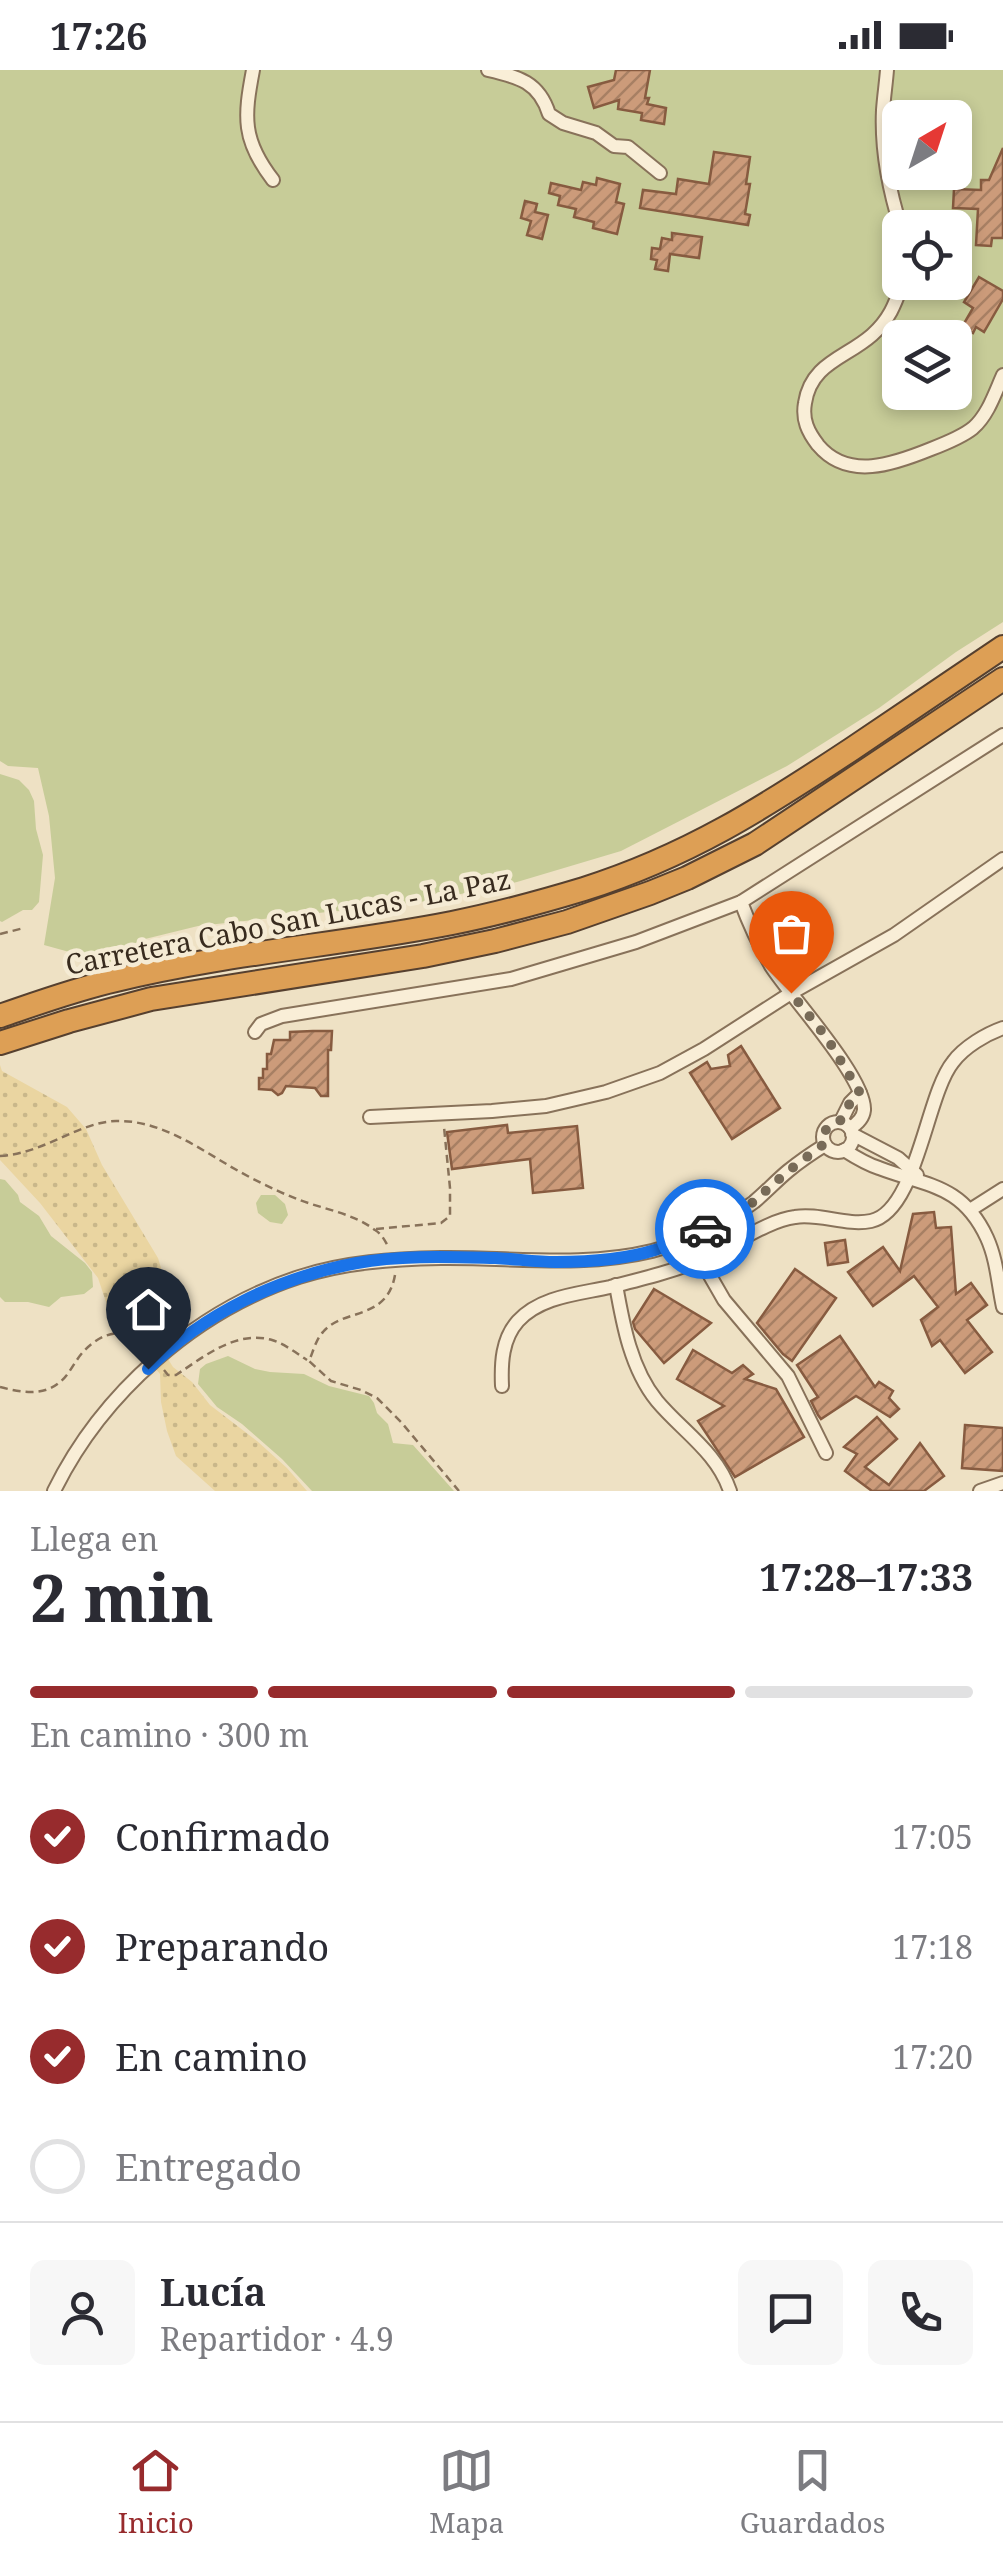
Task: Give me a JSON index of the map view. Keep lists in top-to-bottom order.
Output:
{
  "streets": {
    "highway": ["Carretera Cabo San Lucas - La Paz"]
  },
  "north": "top right",
  "page": {
    "status": "17:26",
    "heading": ["2 min", "Llega en", "17:28–17:33"],
    "panel": ["Lucía", "Repartidor · 4.9"],
    "bar": "En camino · 300 m",
    "list": [
      ["Confirmado", "17:05"],
      ["Preparando", "17:18"],
      ["En camino", "17:20"],
      "Entregado"
    ],
    "tabs": ["Inicio", "Mapa", "Guardados"]
  }
}
